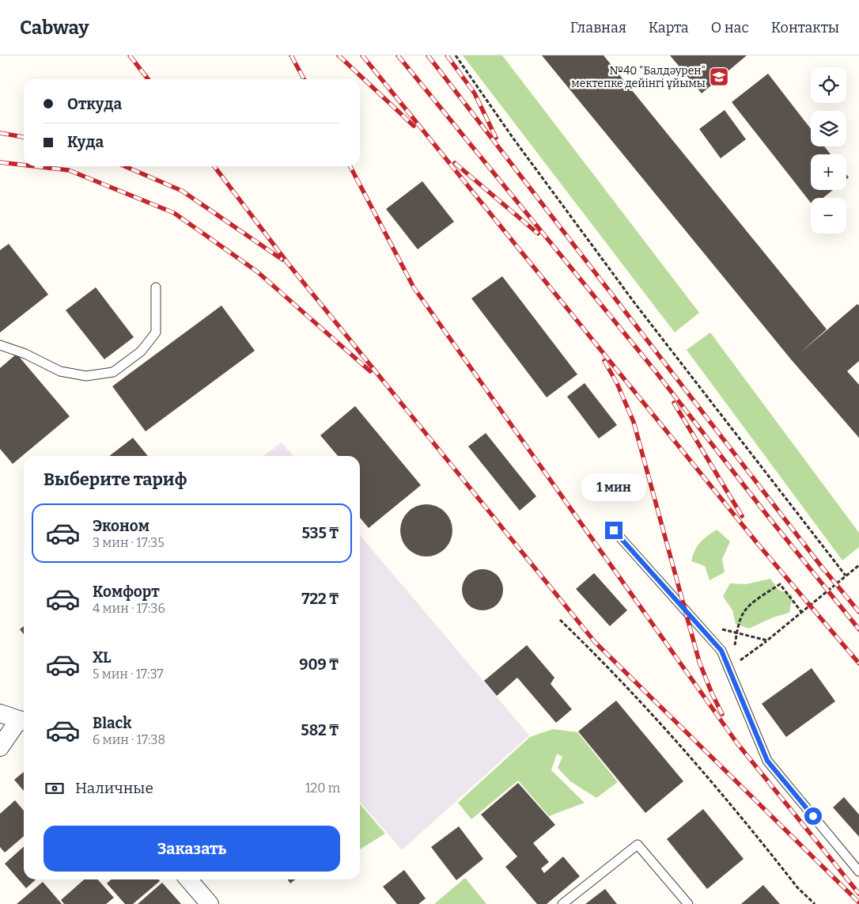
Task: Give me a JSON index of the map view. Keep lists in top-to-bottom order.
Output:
{
  "places": {
    "school or university": ["№40 \"Балдәурен\" мектепке дейінгі ұйымы"]
  },
  "page": {
    "header": "Cabway",
    "nav": [
      "Главная",
      "Карта",
      "О нас",
      "Контакты"
    ],
    "map_buttons": ["+", "−"],
    "banner": ["Откуда", "Куда"],
    "heading": "Выберите тариф",
    "bubble": "1 мин",
    "list": [
      {
        "name": "Эконом",
        "note": "3 мин · 17:35",
        "value": "535 ₸"
      },
      {
        "name": "Комфорт",
        "note": "4 мин · 17:36",
        "value": "722 ₸"
      },
      {
        "name": "XL",
        "note": "5 мин · 17:37",
        "value": "909 ₸"
      },
      {
        "name": "Black",
        "note": "6 мин · 17:38",
        "value": "582 ₸"
      }
    ],
    "pay": ["Наличные", "120 m"],
    "buttons": "Заказать"
  }
}
